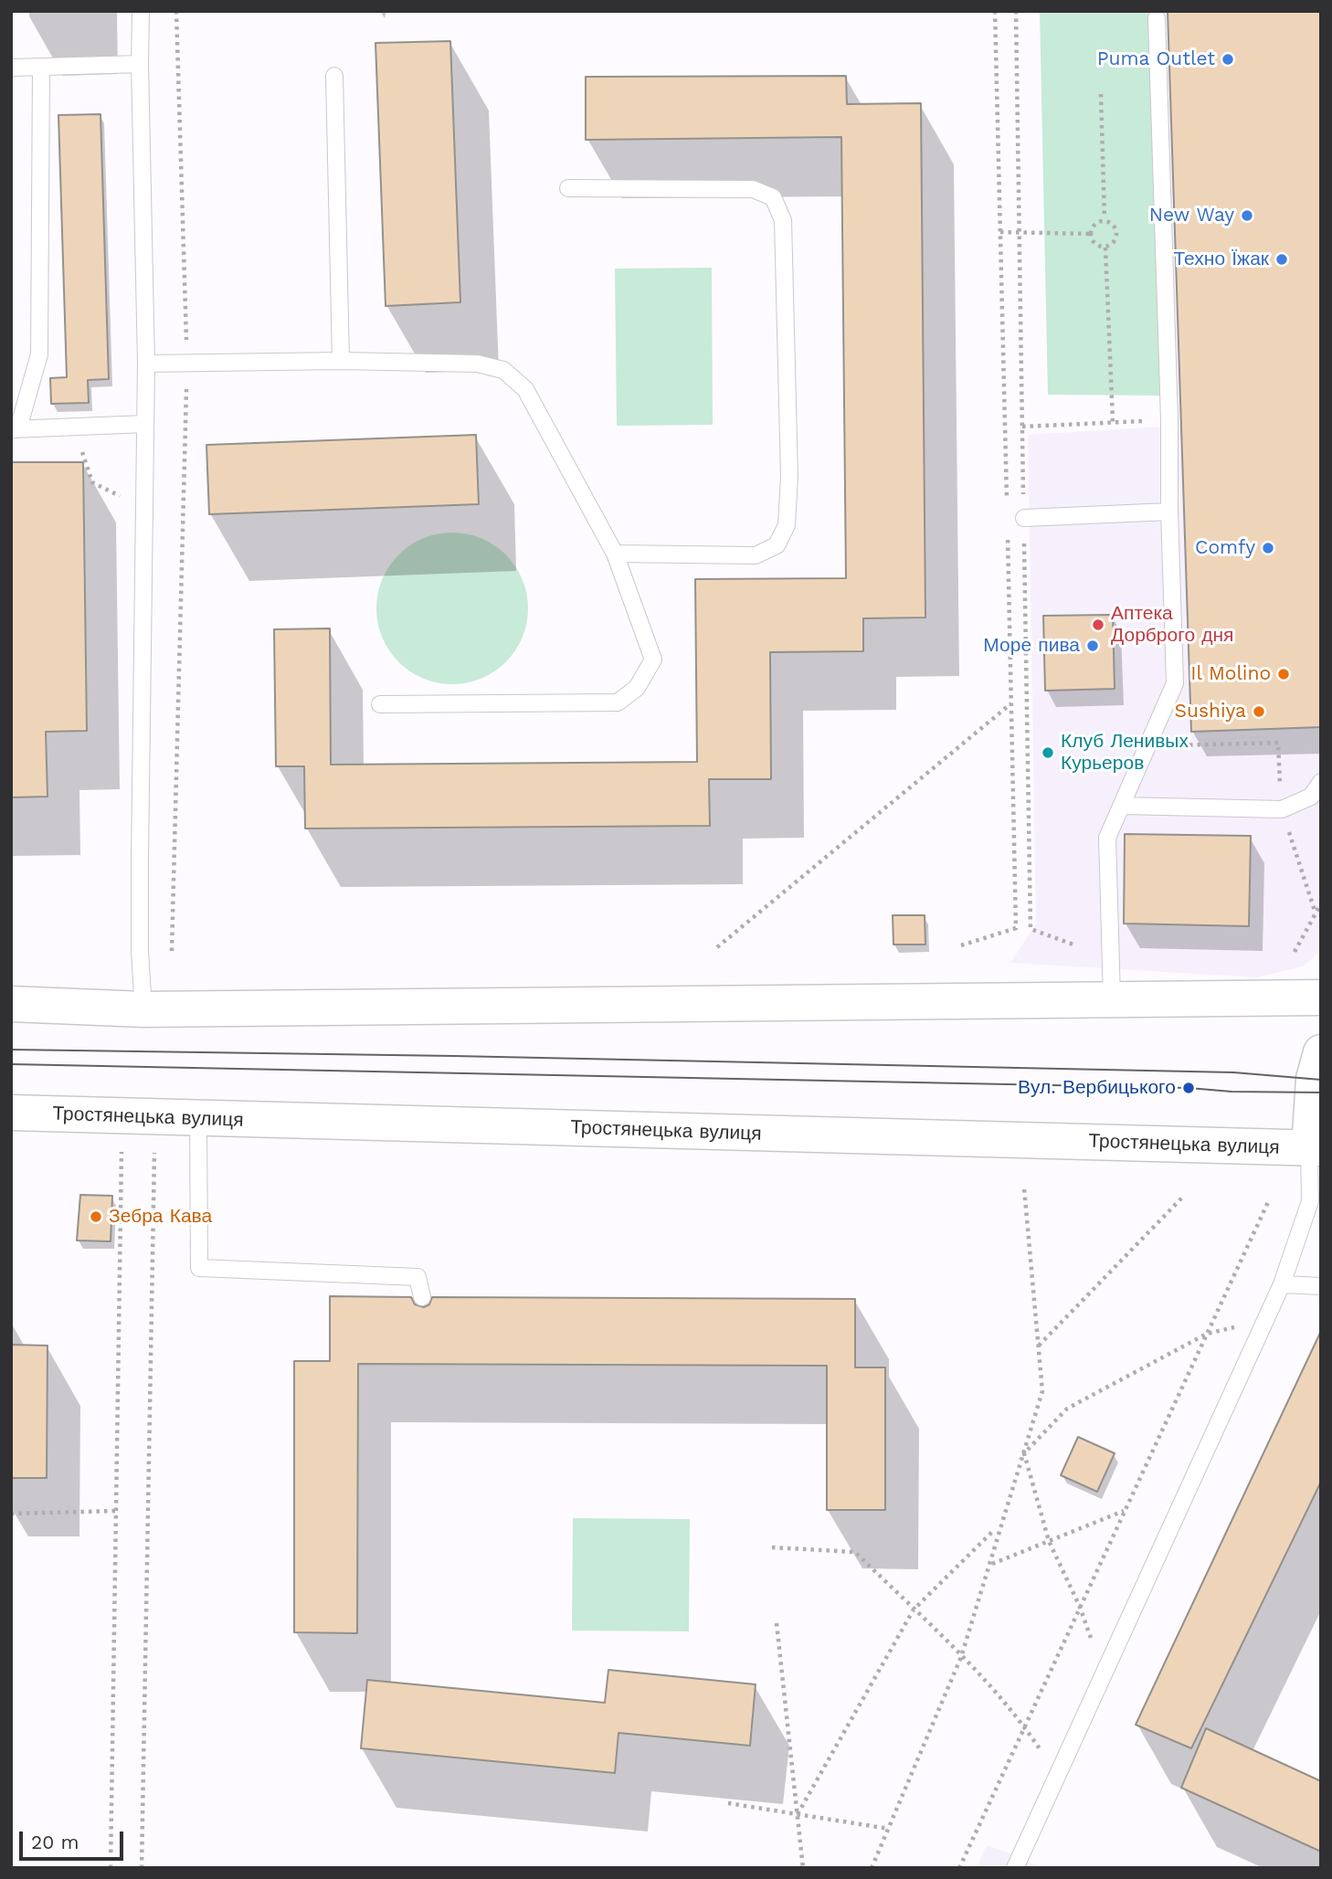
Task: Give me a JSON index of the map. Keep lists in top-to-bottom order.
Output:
{
  "streets": {
    "main road": ["Тростянецька вулиця"]
  },
  "places": [
    "Puma Outlet",
    "New Way",
    "Техно Їжак",
    "Comfy",
    "Аптека Дорброго дня",
    "Море пива",
    "Il Molino",
    "Sushiya",
    "Клуб Ленивых Курьеров",
    "Вул. Вербицького",
    "Зебра Кава"
  ],
  "scale_bar": "20 m"
}
